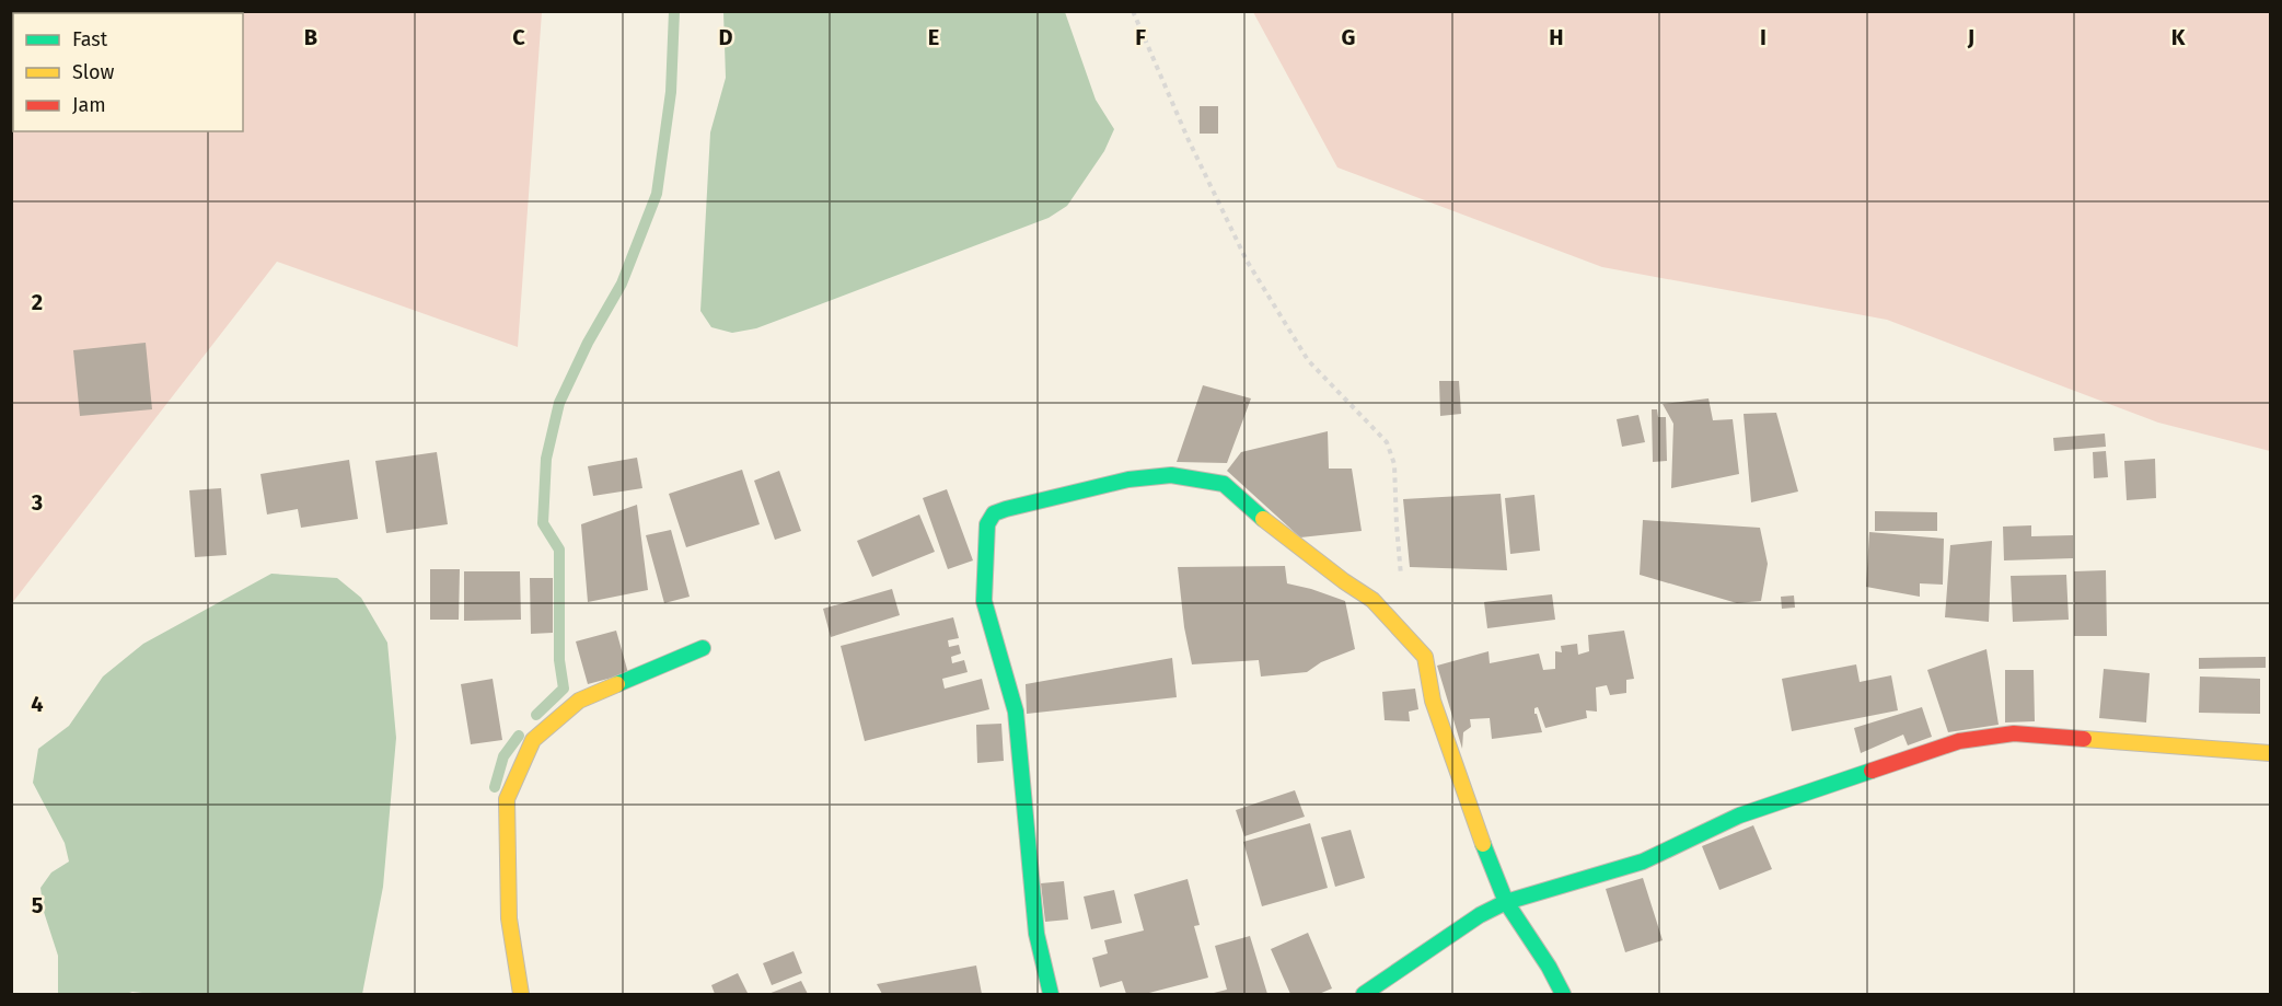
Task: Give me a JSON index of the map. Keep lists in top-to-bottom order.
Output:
{
  "legend": ["Fast", "Slow", "Jam"],
  "grid": {
    "columns": [
      "B",
      "C",
      "D",
      "E",
      "F",
      "G",
      "H",
      "I",
      "J",
      "K"
    ],
    "rows": [
      "2",
      "3",
      "4",
      "5"
    ]
  }
}
